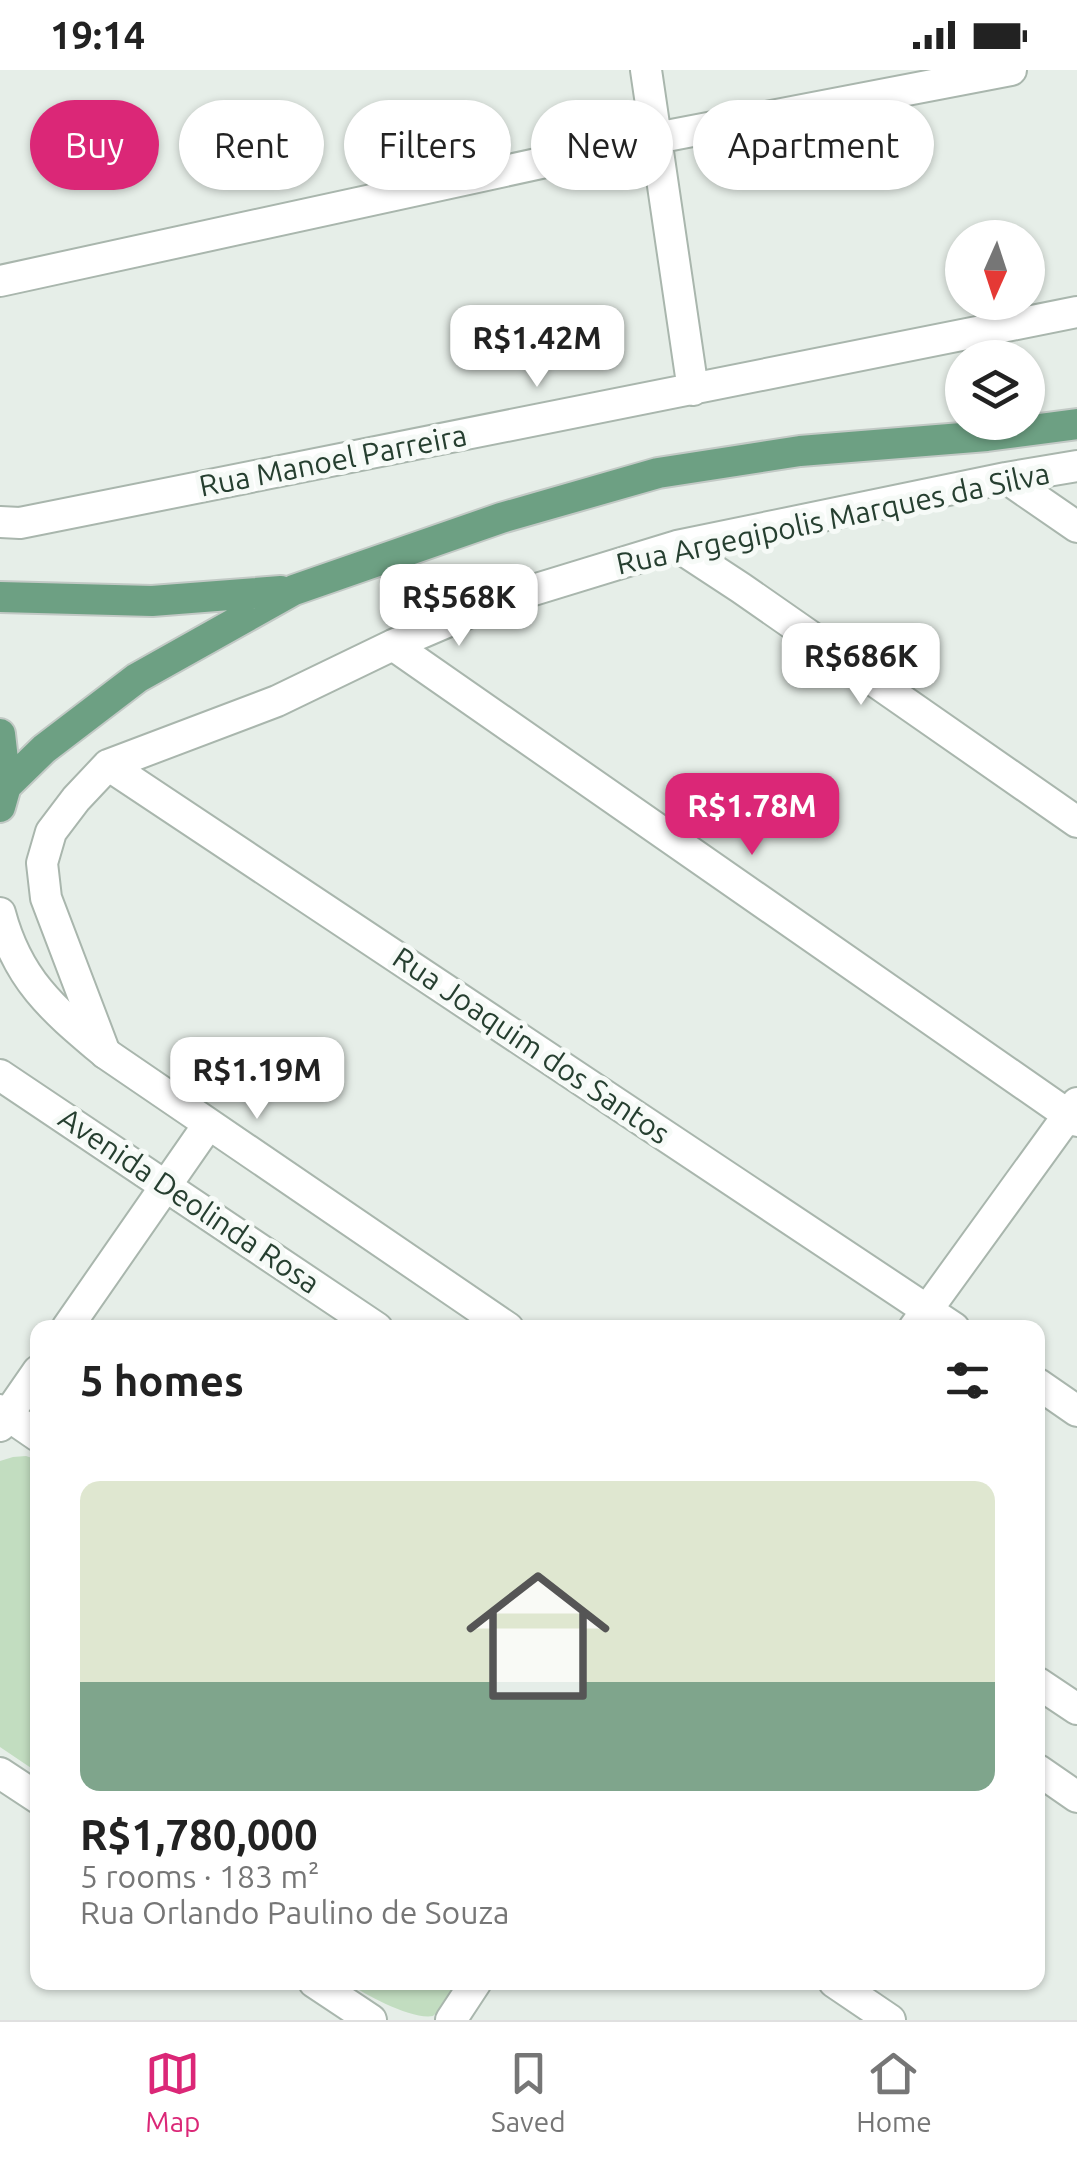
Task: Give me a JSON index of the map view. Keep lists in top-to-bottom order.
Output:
{
  "streets": {
    "street": [
      "Rua Manoel Parreira",
      "Rua Argegipolis Marques da Silva",
      "Rua Joaquim dos Santos",
      "Avenida Deolinda Rosa"
    ]
  },
  "crossings": [
    ["Rua Argegipolis Marques da Silva", "Rua Joaquim dos Santos"]
  ],
  "north": "bottom",
  "page": {
    "status": "19:14",
    "chip": [
      "Buy",
      "Rent",
      "Filters",
      "New",
      "Apartment"
    ],
    "price": [
      "R$1.42M",
      "R$568K",
      "R$686K",
      "R$1.78M",
      "R$1.19M"
    ],
    "heading": "5 homes",
    "list": [
      {
        "name": "R$1,780,000",
        "note": "5 rooms · 183 m² · Rua Orlando Paulino de Souza"
      }
    ],
    "tabs": ["Map", "Saved", "Home"]
  }
}
